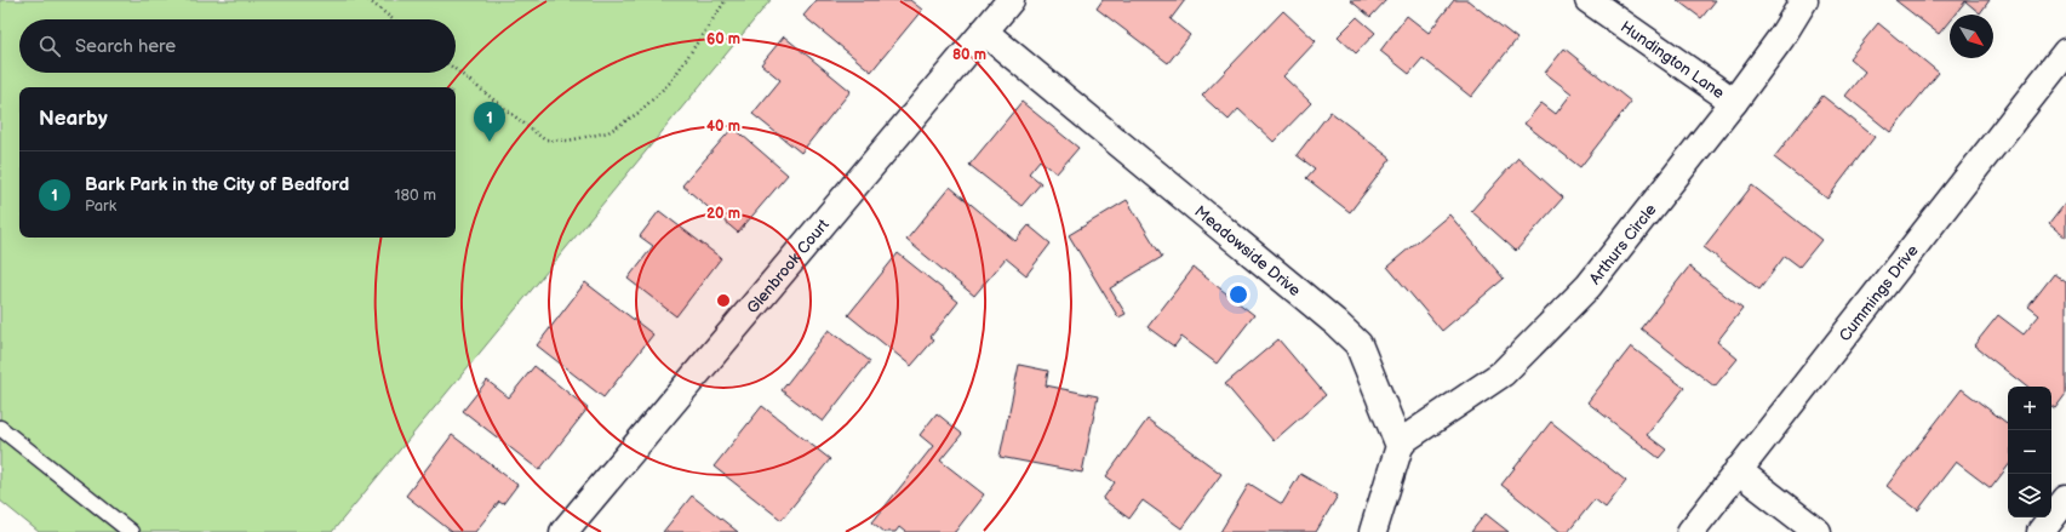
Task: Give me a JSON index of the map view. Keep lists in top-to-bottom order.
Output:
{
  "streets": {
    "street": [
      "Hundington Lane",
      "Arthurs Circle",
      "Meadowside Drive",
      "Glenbrook Court",
      "Cummings Drive"
    ]
  },
  "crossings": [
    ["Hundington Lane", "Arthurs Circle"],
    ["Arthurs Circle", "Meadowside Drive"],
    ["Meadowside Drive", "Glenbrook Court"]
  ],
  "north": "bottom right",
  "page": {
    "search": "Search here",
    "heading": "Nearby",
    "pins": "1",
    "list": [
      {
        "mark": "1",
        "name": "Bark Park in the City of Bedford",
        "note": "Park",
        "value": "180 m"
      }
    ],
    "map_buttons": ["+", "−"]
  },
  "rings": [
    "60 m",
    "80 m",
    "40 m",
    "20 m"
  ]
}
